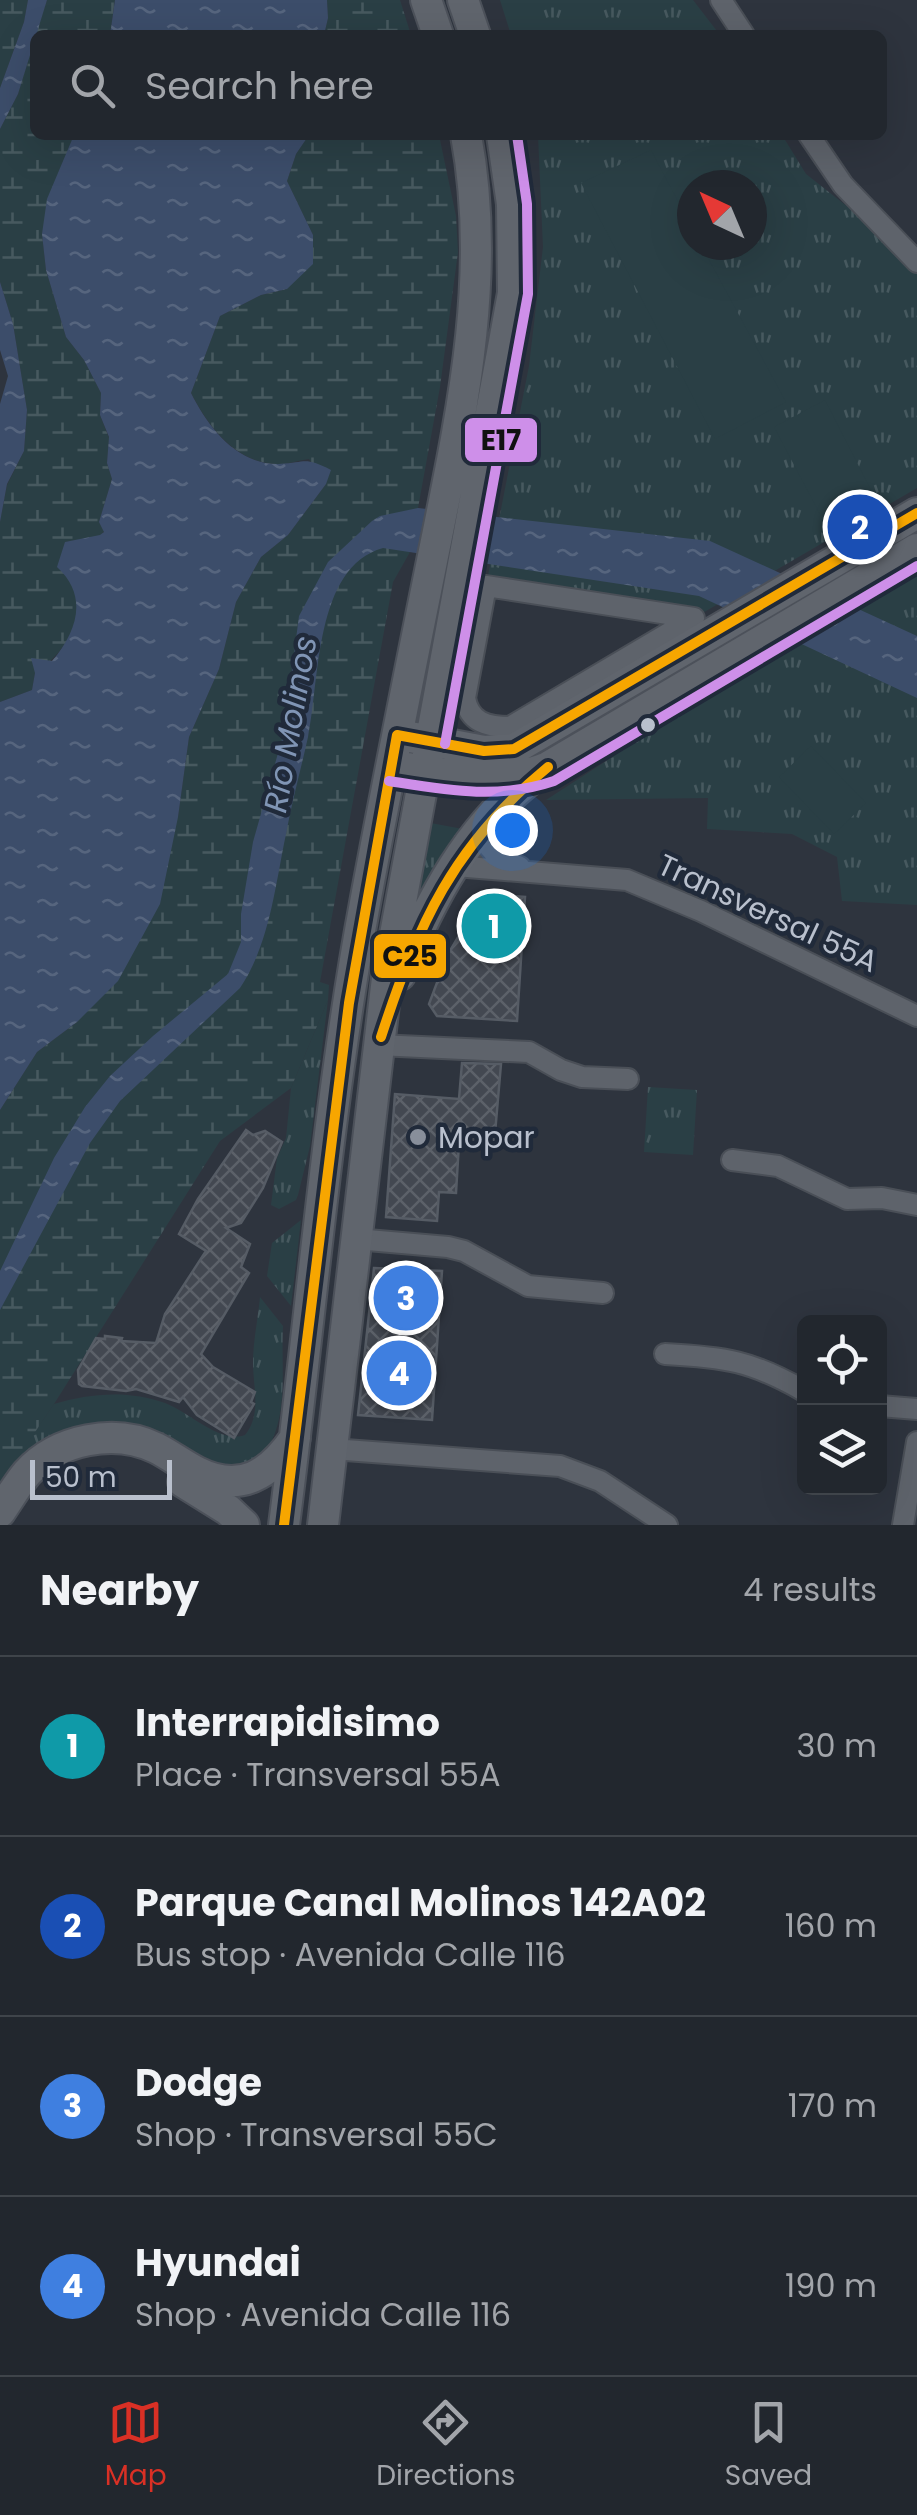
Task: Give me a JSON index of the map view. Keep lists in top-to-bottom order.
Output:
{
  "streets": {
    "street": ["Transversal 55A"]
  },
  "water": ["Río Molinos"],
  "places": ["Mopar"],
  "lines": ["transit line E17", "transit line C25"],
  "scale_bar": "50 m",
  "north": "top left",
  "page": {
    "search": "Search here",
    "pins": [
      "2",
      "1",
      "3",
      "4"
    ],
    "scale": "50 m",
    "heading": ["Nearby", "4 results"],
    "list": [
      {
        "mark": "1",
        "name": "Interrapidisimo",
        "note": "Place · Transversal 55A",
        "value": "30 m"
      },
      {
        "mark": "2",
        "name": "Parque Canal Molinos 142A02",
        "note": "Bus stop · Avenida Calle 116",
        "value": "160 m"
      },
      {
        "mark": "3",
        "name": "Dodge",
        "note": "Shop · Transversal 55C",
        "value": "170 m"
      },
      {
        "mark": "4",
        "name": "Hyundai",
        "note": "Shop · Avenida Calle 116",
        "value": "190 m"
      }
    ],
    "nav": ["Map", "Directions", "Saved"]
  }
}
